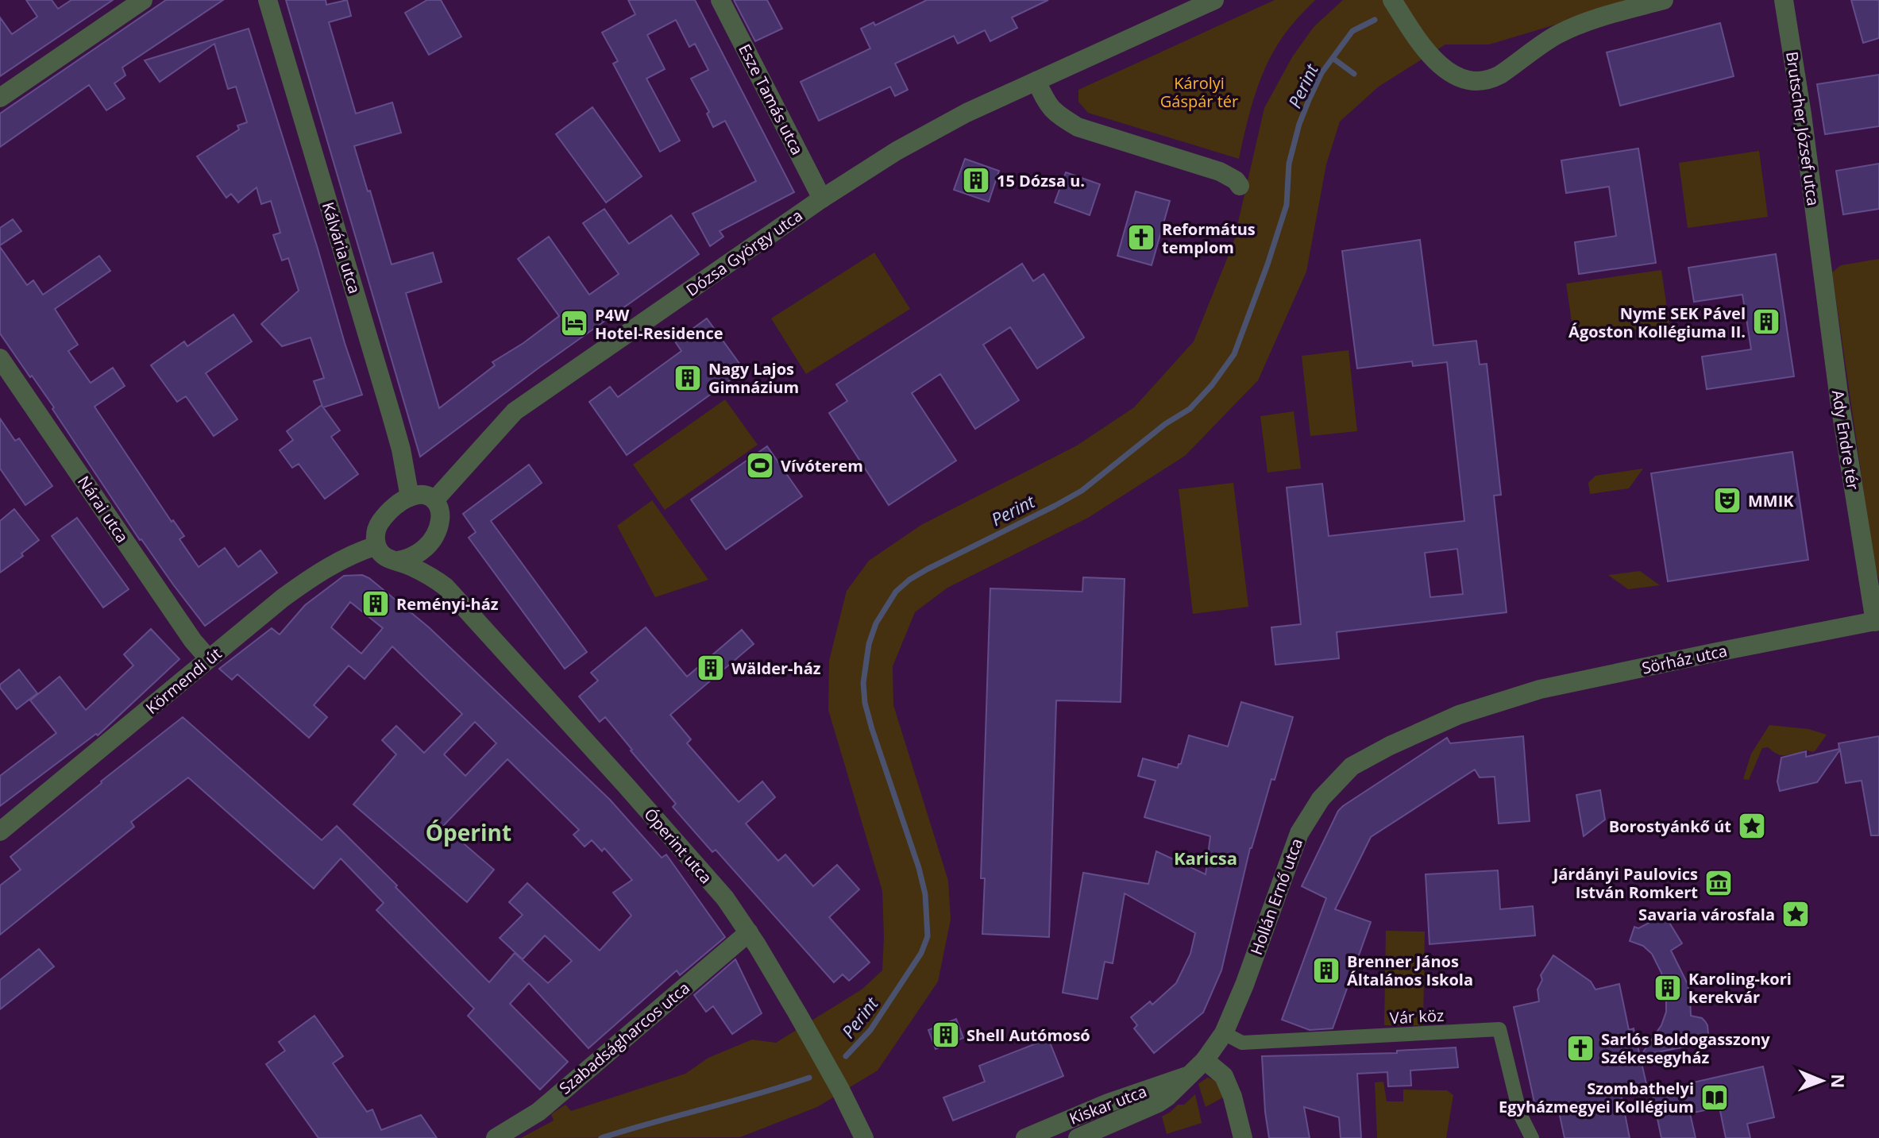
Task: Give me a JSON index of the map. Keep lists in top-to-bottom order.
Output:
{
  "streets": {
    "street": [
      "Esze Tamás utca",
      "Brutscher József utca",
      "Kálvária utca",
      "Dózsa György utca",
      "Ady Endre tér",
      "Nárai utca",
      "Sörház utca",
      "Körmendi út",
      "Óperint utca",
      "Hollán Ernő utca",
      "Vár köz",
      "Szabadságharcos utca",
      "Kiskar utca"
    ]
  },
  "crossings": [
    ["Esze Tamás utca", "Dózsa György utca"],
    ["Brutscher József utca", "Ady Endre tér"],
    ["Kálvária utca", "Dózsa György utca"],
    ["Kálvária utca", "Körmendi út"],
    ["Kálvária utca", "Óperint utca"],
    ["Dózsa György utca", "Körmendi út"],
    ["Dózsa György utca", "Óperint utca"],
    ["Ady Endre tér", "Sörház utca"],
    ["Nárai utca", "Körmendi út"],
    ["Sörház utca", "Hollán Ernő utca"],
    ["Körmendi út", "Óperint utca"],
    ["Óperint utca", "Szabadságharcos utca"],
    ["Hollán Ernő utca", "Vár köz"],
    ["Hollán Ernő utca", "Kiskar utca"]
  ],
  "districts": ["Óperint", "Karicsa"],
  "water": ["Perint"],
  "parks": ["Károlyi Gáspár tér"],
  "places": {
    "building": [
      "15 Dózsa u.",
      "NymE SEK Pável Ágoston Kollégiuma II.",
      "Nagy Lajos Gimnázium",
      "Reményi-ház",
      "Wälder-ház",
      "Brenner János Általános Iskola",
      "Karoling-kori kerekvár",
      "Shell Autómosó"
    ],
    "church": ["Református templom", "Sarlós Boldogasszony Székesegyház"],
    "hotel": ["P4W Hotel-Residence"],
    "sports": ["Vívóterem"],
    "theatre": ["MMIK"],
    "place": ["Borostyánkő út", "Savaria városfala"],
    "museum": ["Járdányi Paulovics István Romkert"],
    "library": ["Szombathelyi Egyházmegyei Kollégium"]
  },
  "north": "right"
}
